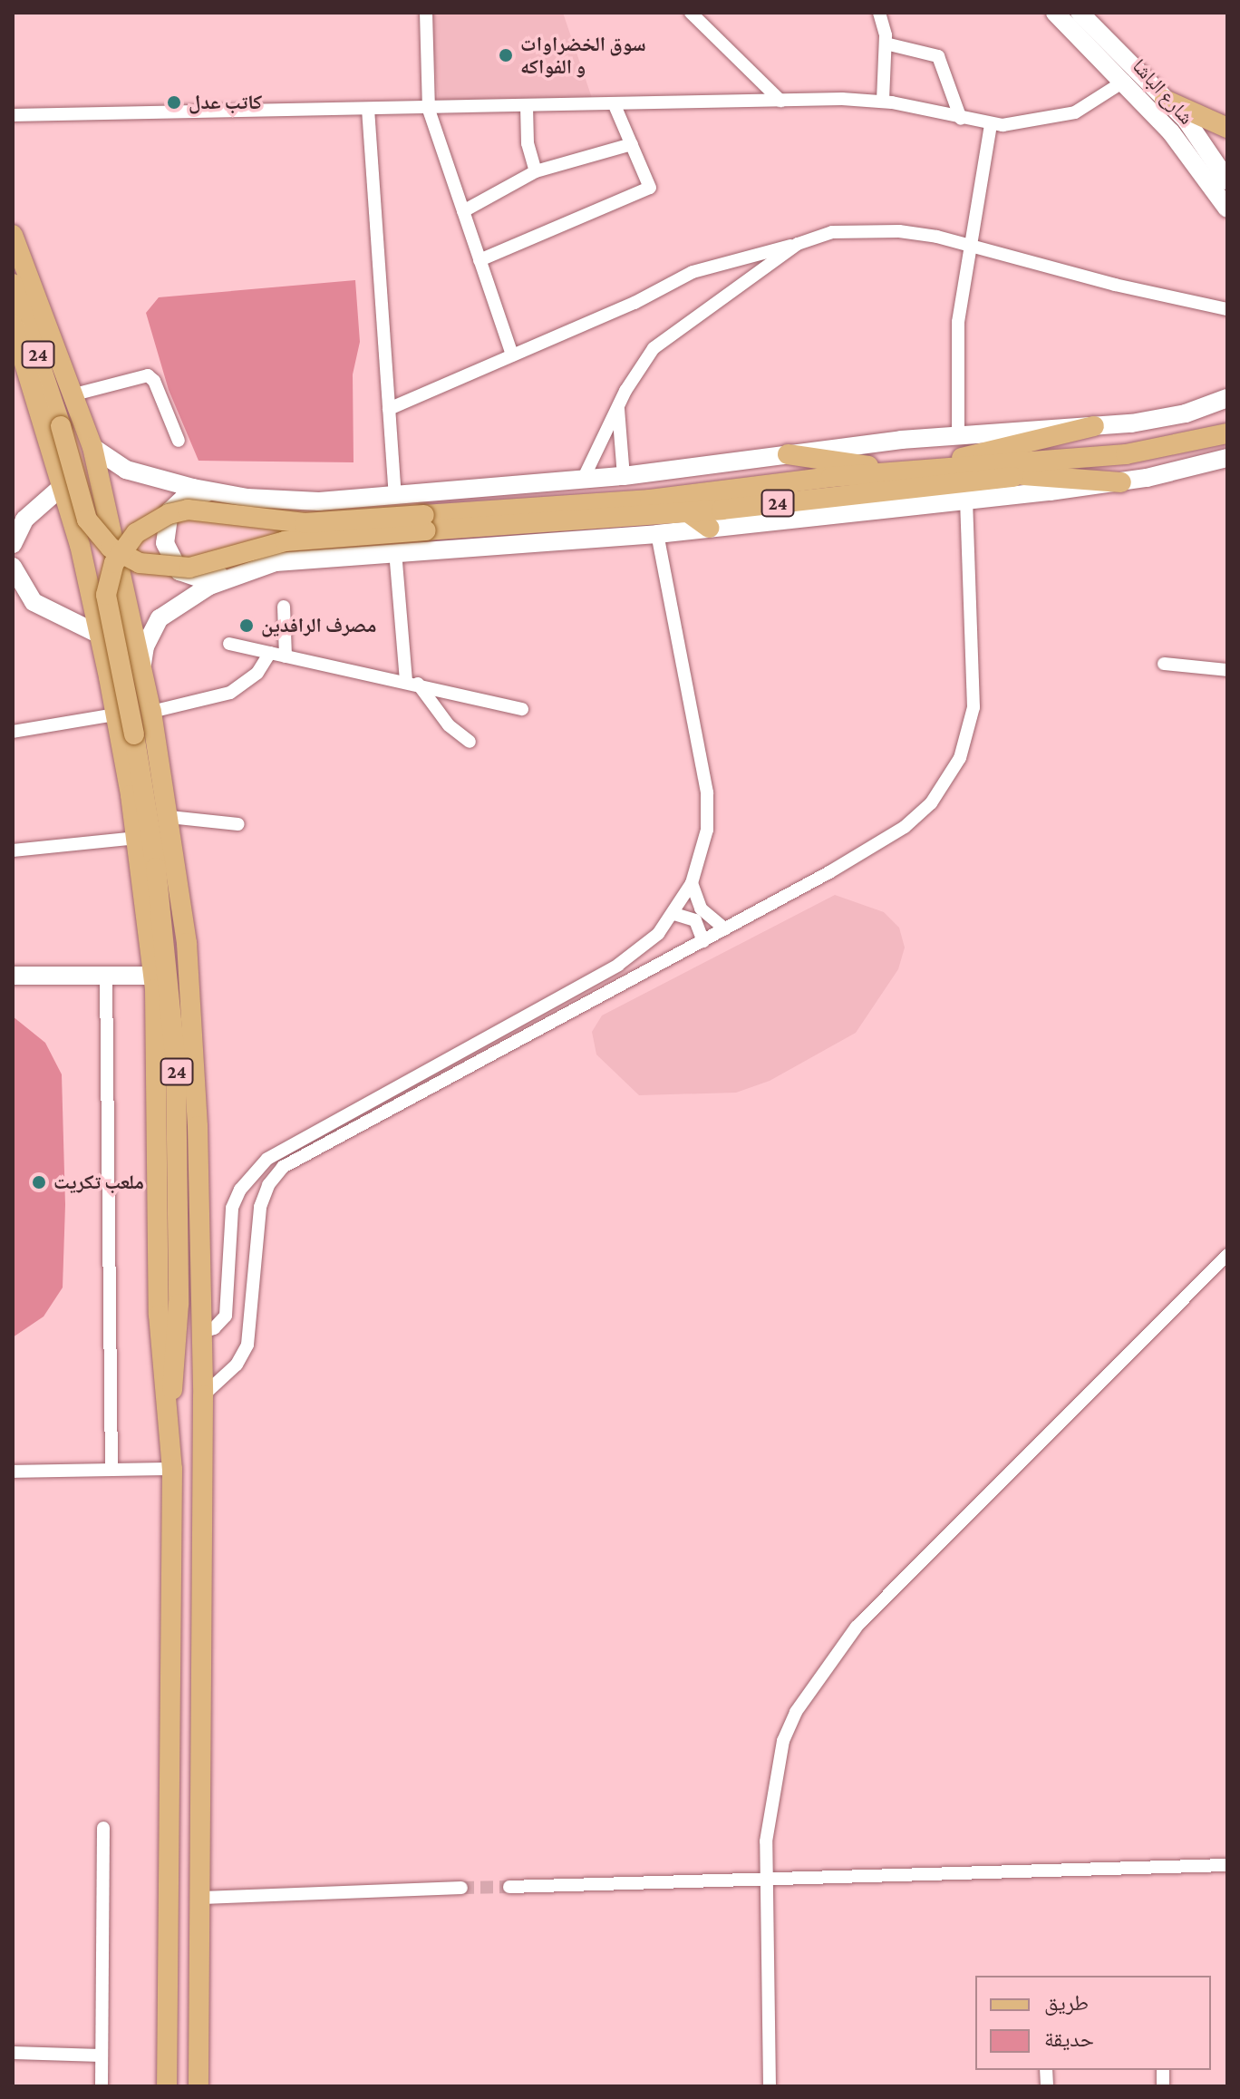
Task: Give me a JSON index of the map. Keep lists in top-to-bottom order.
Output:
{
  "streets": {
    "main road": ["24"],
    "street": ["شارع الباشا"]
  },
  "places": [
    "سوق الخضراوات و الفواكه",
    "كاتب عدل",
    "مصرف الرافدين",
    "ملعب تكريت"
  ],
  "legend": ["طريق", "حديقة"]
}
